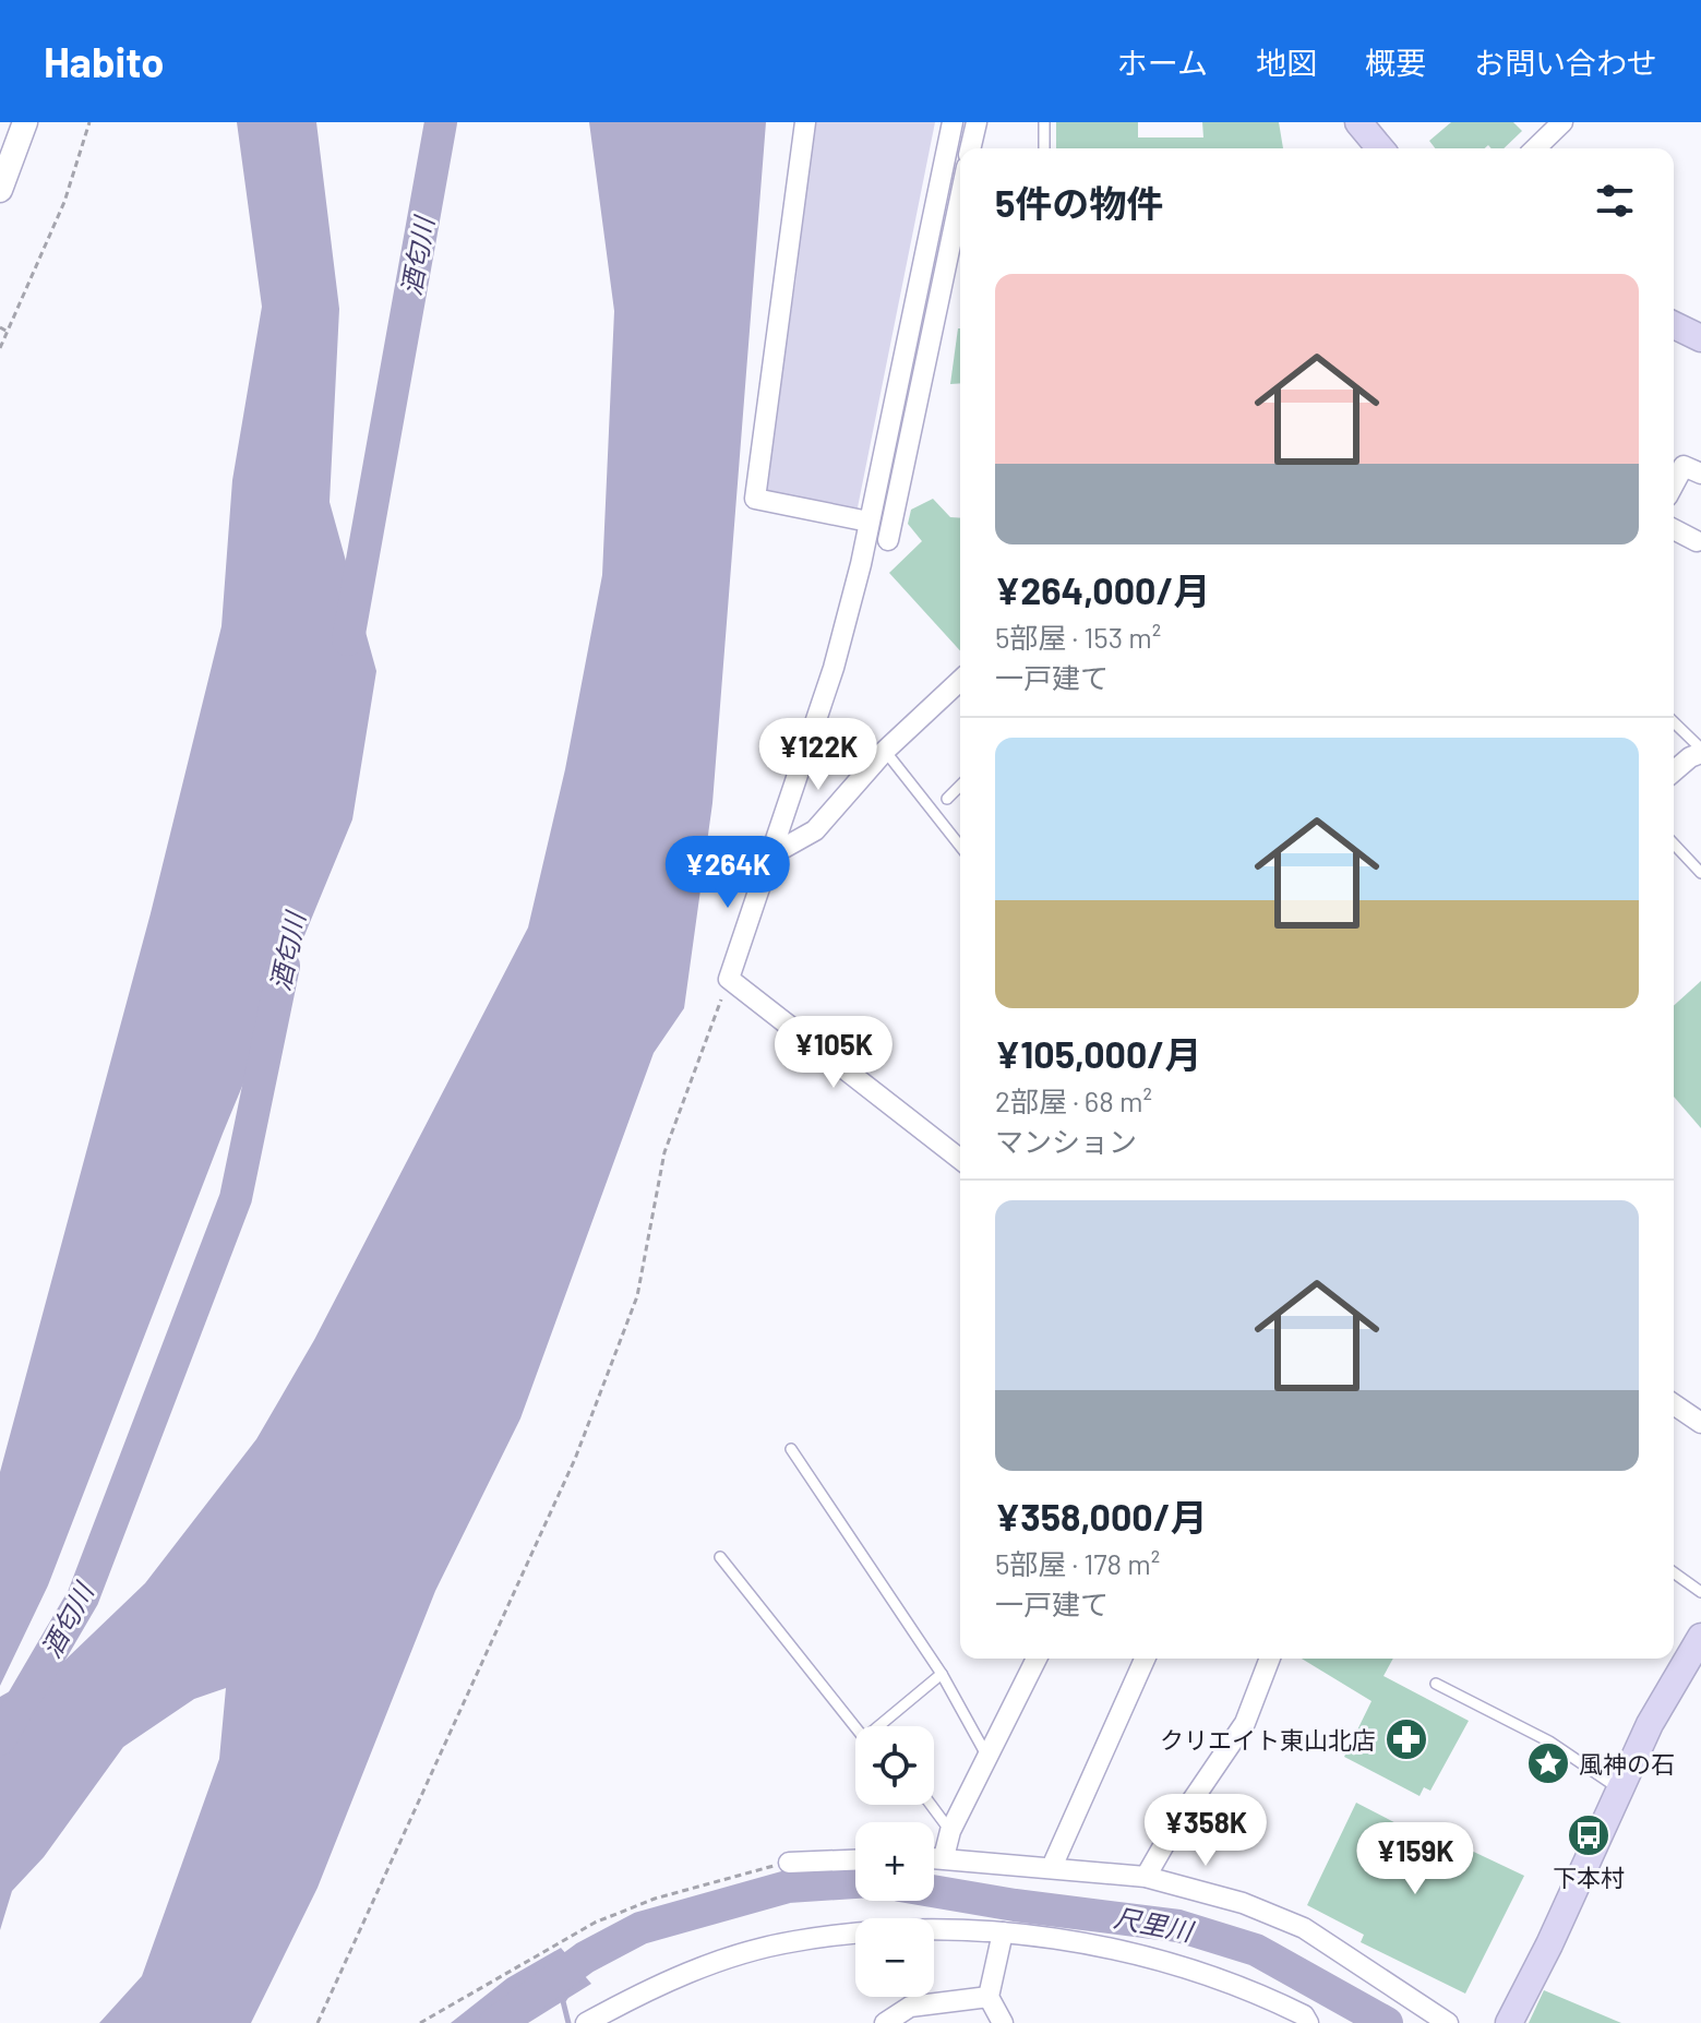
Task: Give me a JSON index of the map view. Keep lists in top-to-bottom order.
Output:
{
  "water": ["酒匂川", "尺里川"],
  "places": {
    "pharmacy": ["クリエイト東山北店"],
    "place": ["風神の石"],
    "bus stop": ["下本村"]
  },
  "page": {
    "header": "Habito",
    "nav": [
      "ホーム",
      "地図",
      "概要",
      "お問い合わせ"
    ],
    "heading": "5件の物件",
    "list": [
      {
        "name": "¥264,000/月",
        "note": "5部屋 · 153 m² · 一戸建て"
      },
      {
        "name": "¥105,000/月",
        "note": "2部屋 · 68 m² · マンション"
      },
      {
        "name": "¥358,000/月",
        "note": "5部屋 · 178 m² · 一戸建て"
      }
    ],
    "price": [
      "¥122K",
      "¥264K",
      "¥105K",
      "¥358K",
      "¥159K"
    ],
    "map_buttons": ["+", "−"]
  }
}
